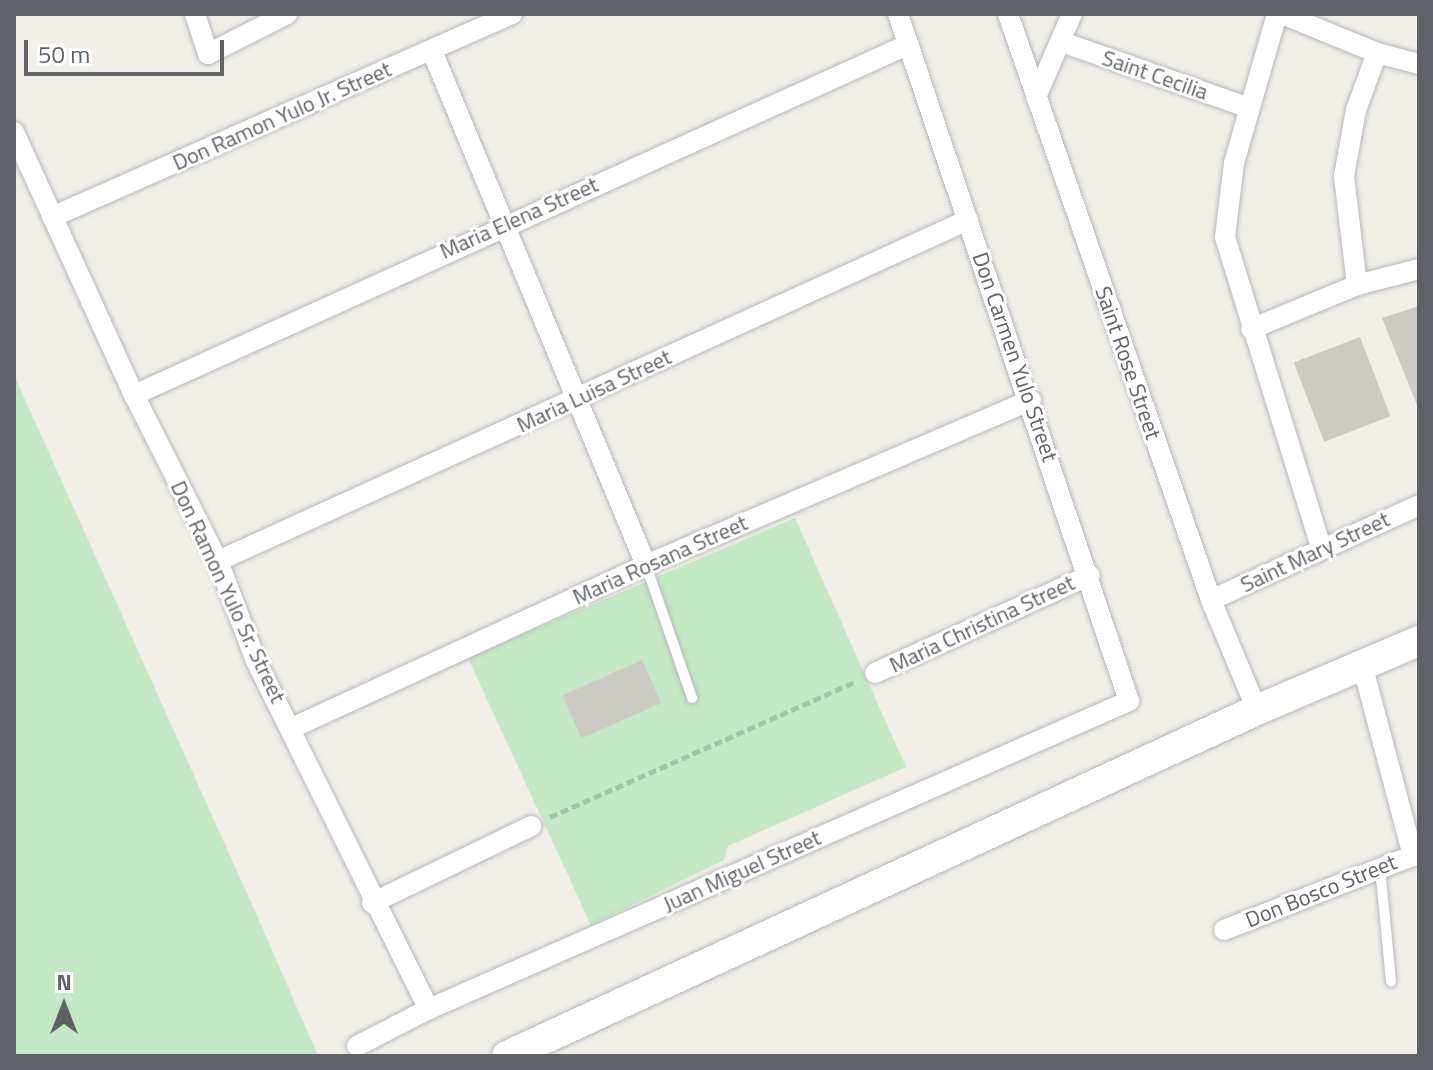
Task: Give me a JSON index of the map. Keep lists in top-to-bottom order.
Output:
{
  "streets": {
    "street": [
      "Saint Cecilia",
      "Don Ramon Yulo Jr. Street",
      "Maria Elena Street",
      "Don Carmen Yulo Street",
      "Saint Rose Street",
      "Maria Luisa Street",
      "Saint Mary Street",
      "Maria Rosana Street",
      "Don Ramon Yulo Sr. Street",
      "Maria Christina Street",
      "Juan Miguel Street",
      "Don Bosco Street"
    ]
  },
  "crossings": [
    ["Don Ramon Yulo Jr. Street", "Don Ramon Yulo Sr. Street"],
    ["Maria Elena Street", "Don Carmen Yulo Street"],
    ["Maria Elena Street", "Don Ramon Yulo Sr. Street"],
    ["Don Carmen Yulo Street", "Maria Luisa Street"],
    ["Don Carmen Yulo Street", "Maria Rosana Street"],
    ["Don Carmen Yulo Street", "Maria Christina Street"],
    ["Don Carmen Yulo Street", "Juan Miguel Street"],
    ["Saint Rose Street", "Saint Mary Street"],
    ["Maria Luisa Street", "Don Ramon Yulo Sr. Street"],
    ["Maria Rosana Street", "Don Ramon Yulo Sr. Street"],
    ["Don Ramon Yulo Sr. Street", "Juan Miguel Street"]
  ],
  "scale_bar": "50 m",
  "north": "top"
}
